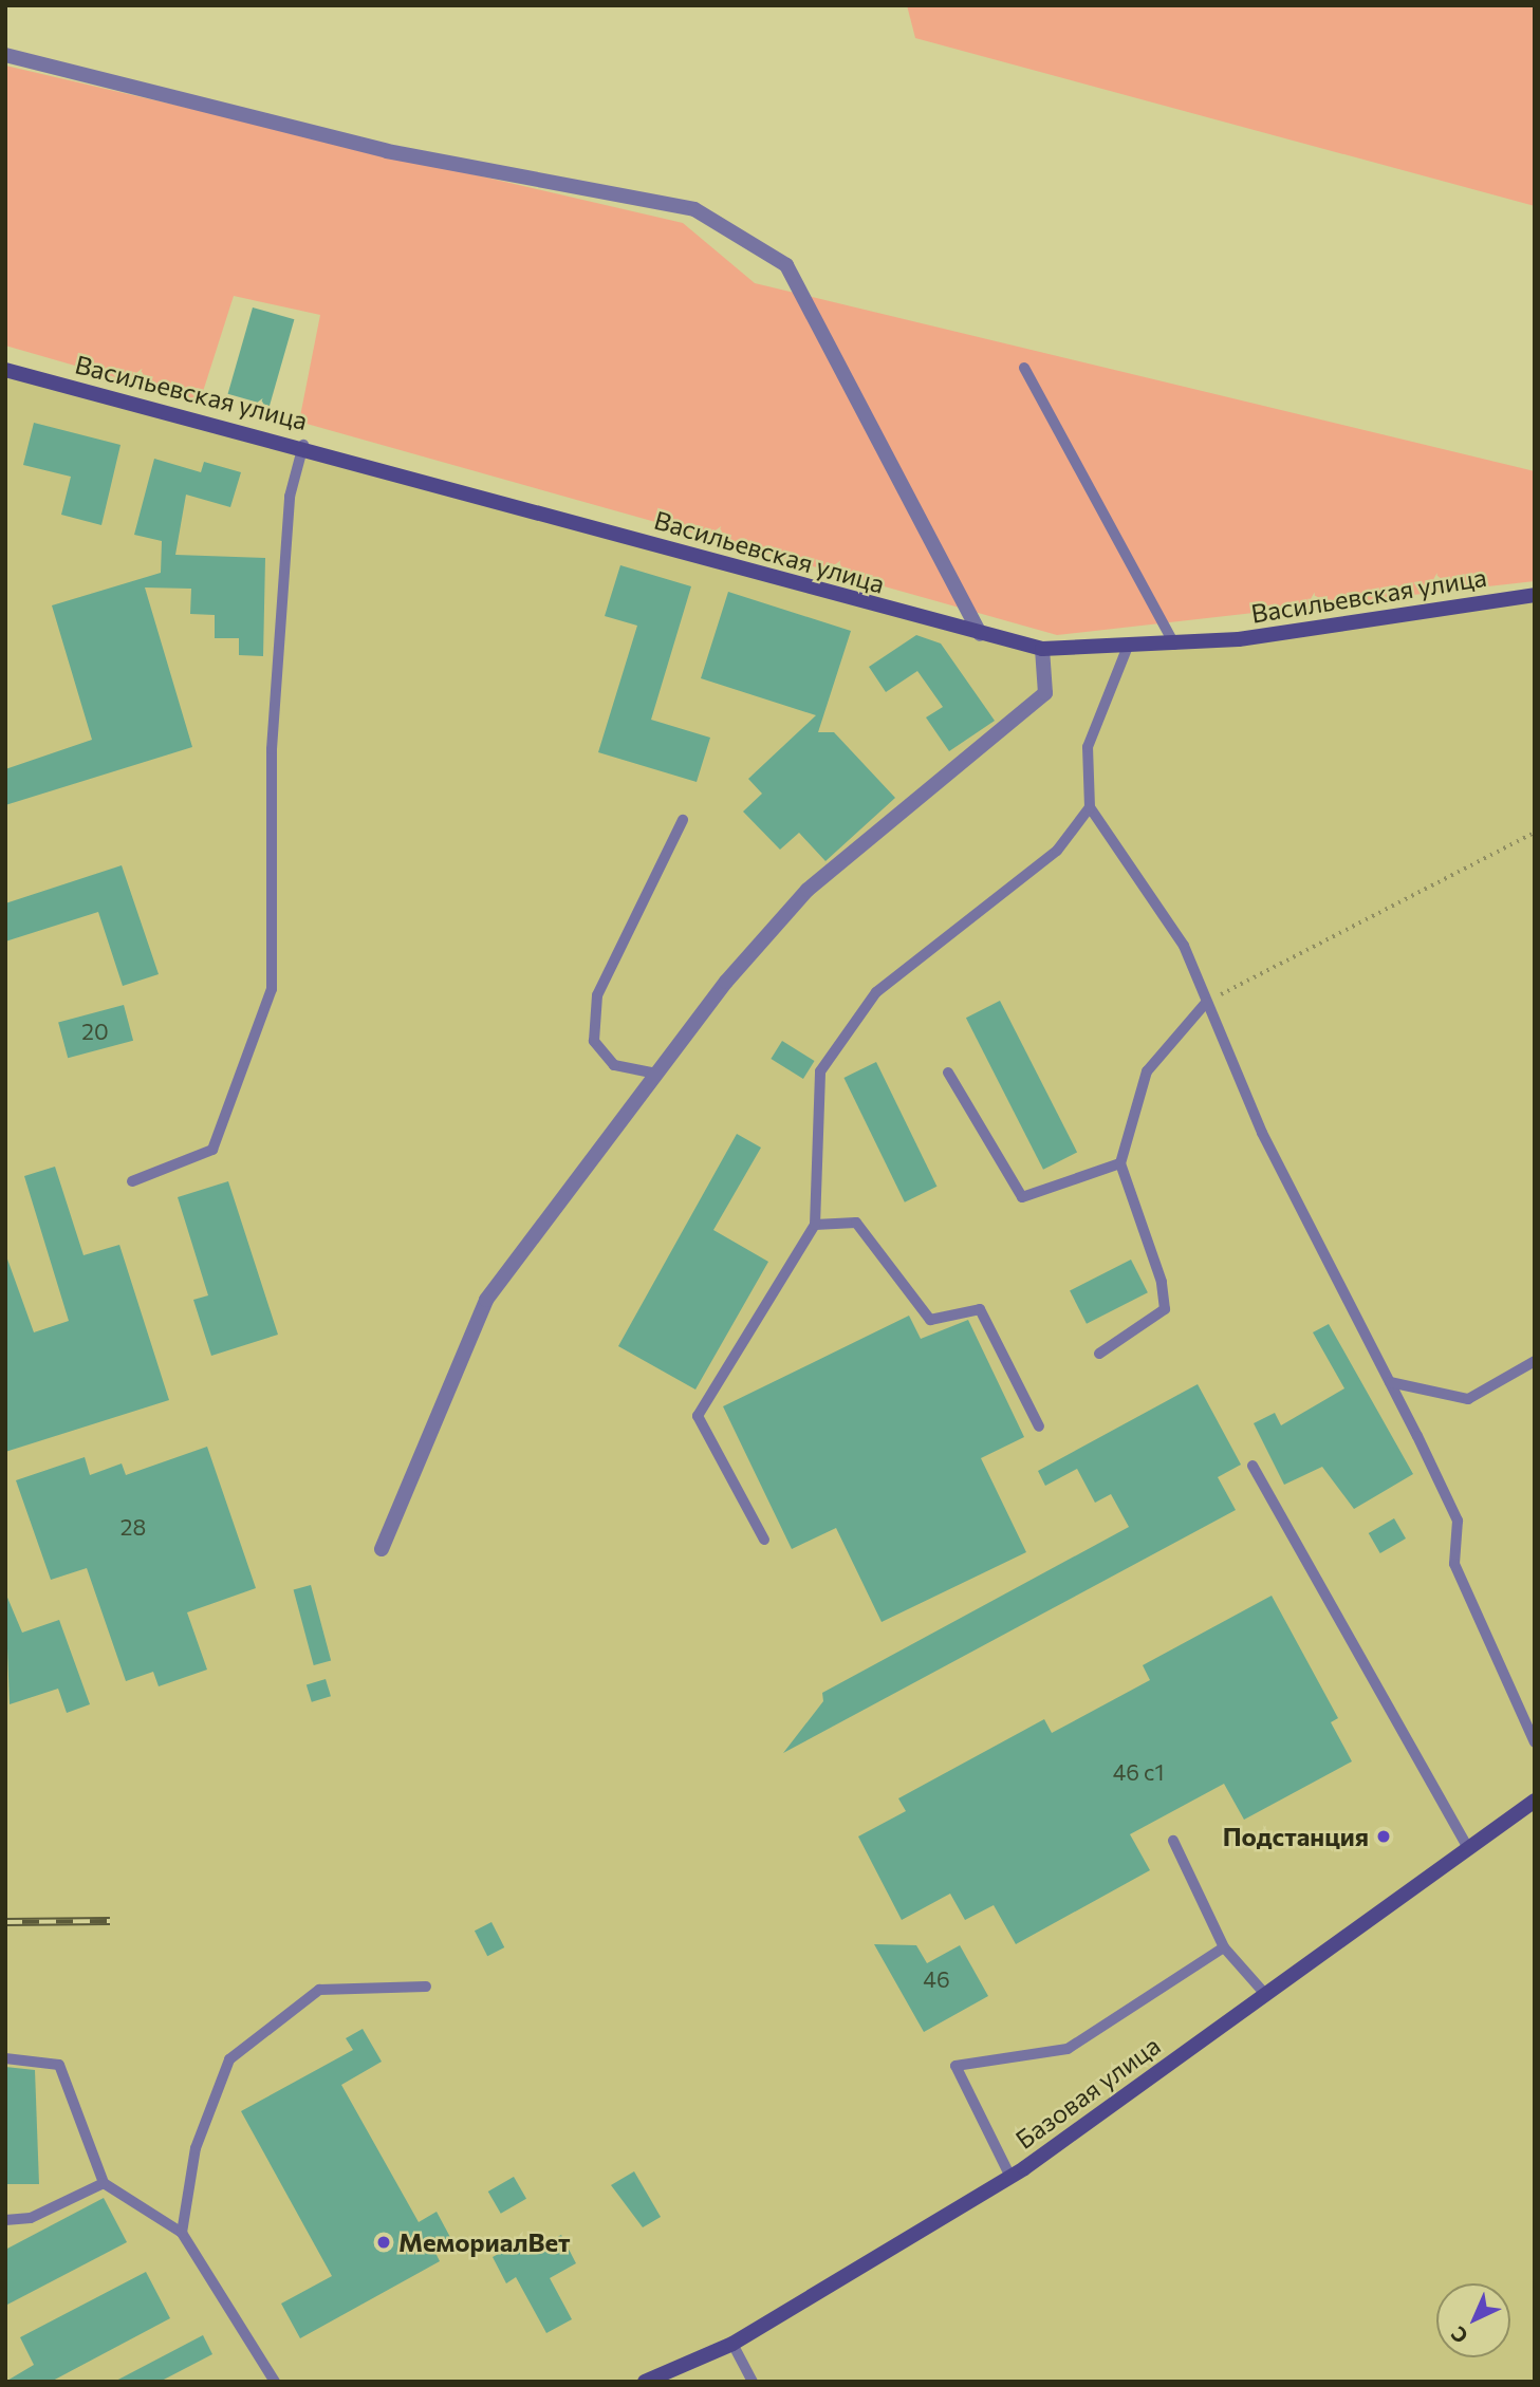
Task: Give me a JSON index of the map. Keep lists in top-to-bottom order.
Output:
{
  "streets": {
    "street": ["Васильевская улица", "Базовая улица"]
  },
  "places": ["Подстанция", "МемориалВет"],
  "house_numbers": [
    "20",
    "28",
    "46 с1",
    "46"
  ],
  "north": "bottom left"
}
